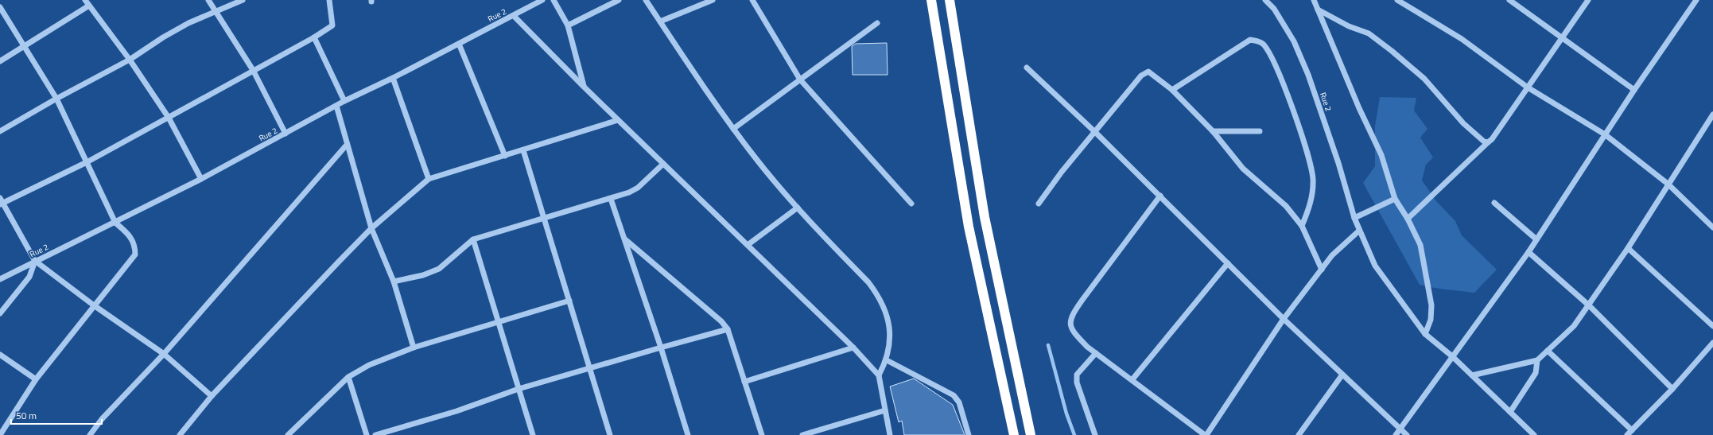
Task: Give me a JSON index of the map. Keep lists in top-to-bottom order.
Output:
{
  "streets": {
    "street": ["Rue 2"]
  },
  "scale_bar": "50 m"
}
